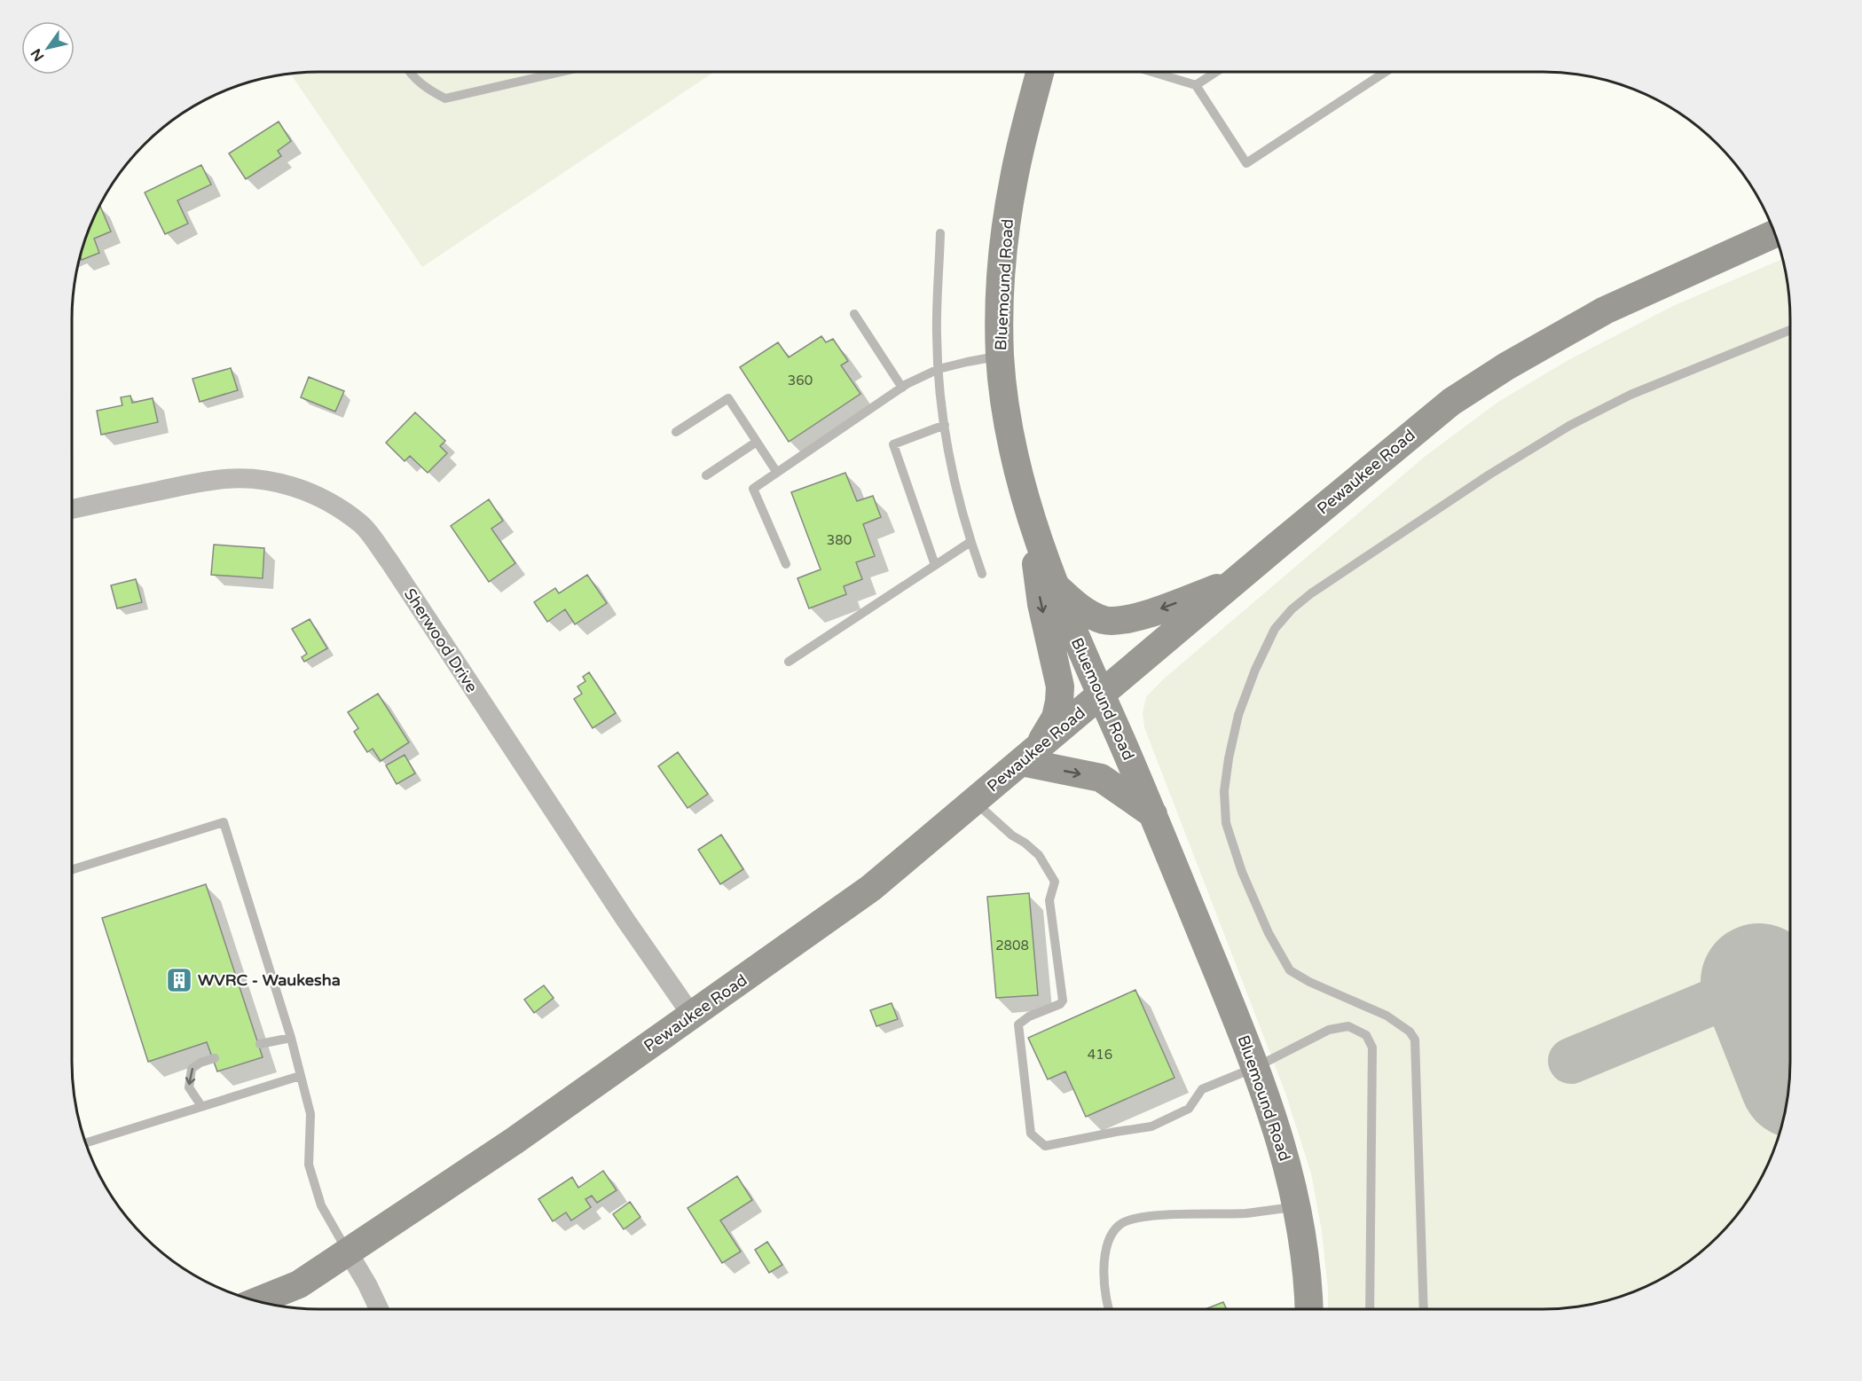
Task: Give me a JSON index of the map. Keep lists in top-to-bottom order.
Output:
{
  "streets": {
    "main road": ["Bluemound Road", "Pewaukee Road"],
    "street": ["Sherwood Drive"]
  },
  "crossings": [
    ["Bluemound Road", "Pewaukee Road"],
    ["Pewaukee Road", "Sherwood Drive"]
  ],
  "places": {
    "building": ["WVRC - Waukesha"]
  },
  "house_numbers": [
    "360",
    "380",
    "2808",
    "416"
  ],
  "north": "bottom left"
}
